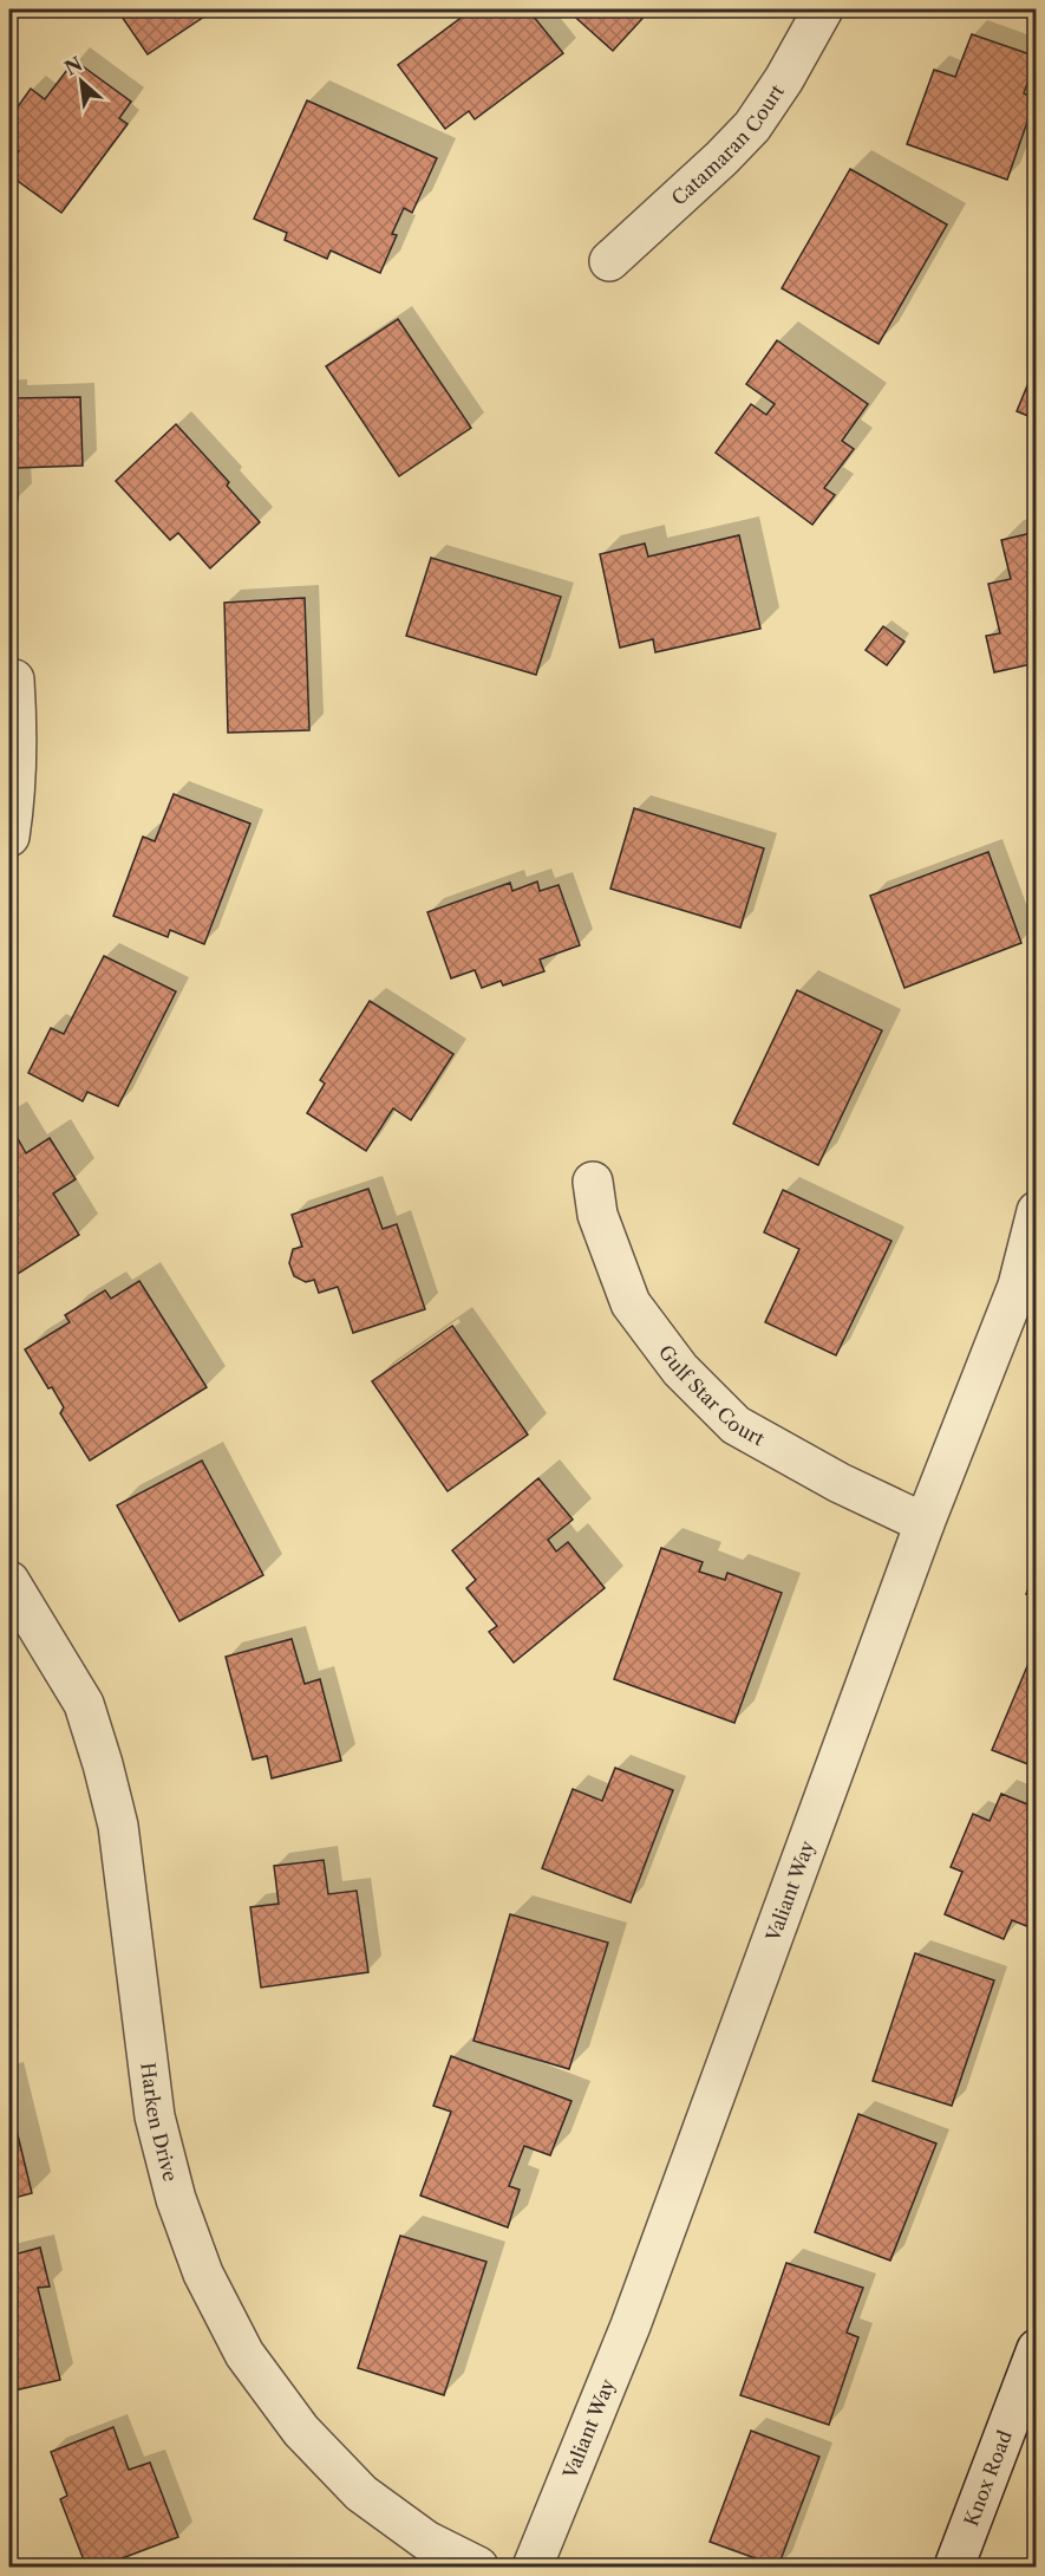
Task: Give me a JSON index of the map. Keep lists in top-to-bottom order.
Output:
{
  "streets": {
    "street": [
      "Catamaran Court",
      "Gulf Star Court",
      "Valiant Way",
      "Harken Drive",
      "Knox Road"
    ]
  },
  "crossings": [
    ["Gulf Star Court", "Valiant Way"]
  ],
  "north": "top left"
}
